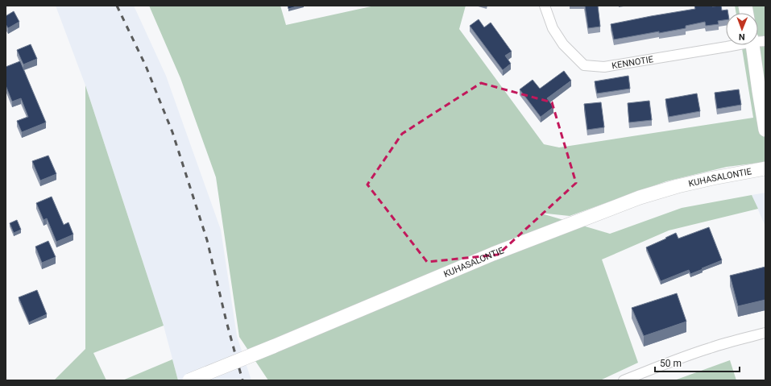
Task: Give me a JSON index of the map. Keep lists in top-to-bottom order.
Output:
{
  "streets": {
    "main road": ["KUHASALONTIE"],
    "street": ["KENNOTIE"]
  },
  "scale_bar": "50 m",
  "north": "bottom"
}
